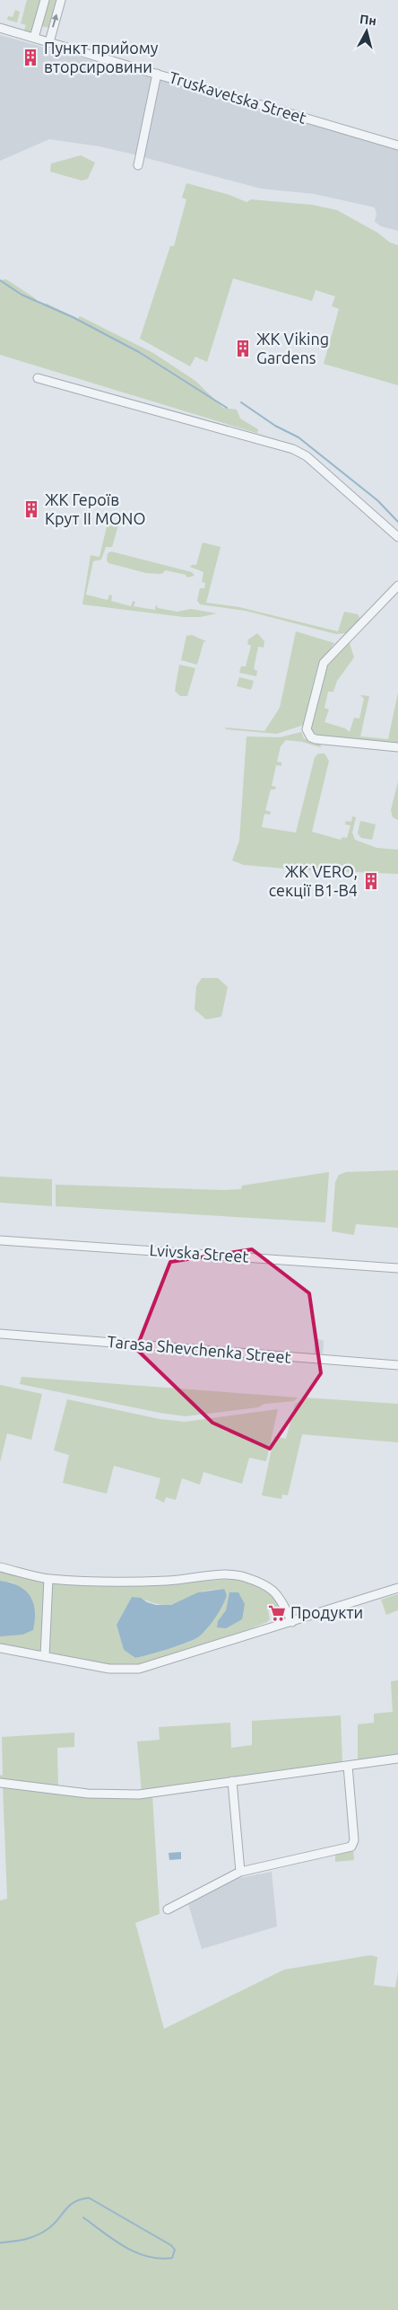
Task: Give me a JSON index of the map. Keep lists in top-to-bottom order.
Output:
{
  "streets": {
    "street": ["Truskavetska Street", "Lvivska Street", "Tarasa Shevchenka Street"]
  },
  "places": {
    "building": [
      "Пункт прийому вторсировини",
      "ЖК Viking Gardens",
      "ЖК Героїв Крут ІІ MONO",
      "ЖК VERO, секції В1-В4"
    ],
    "supermarket": ["Продукти"]
  },
  "north": "top"
}
